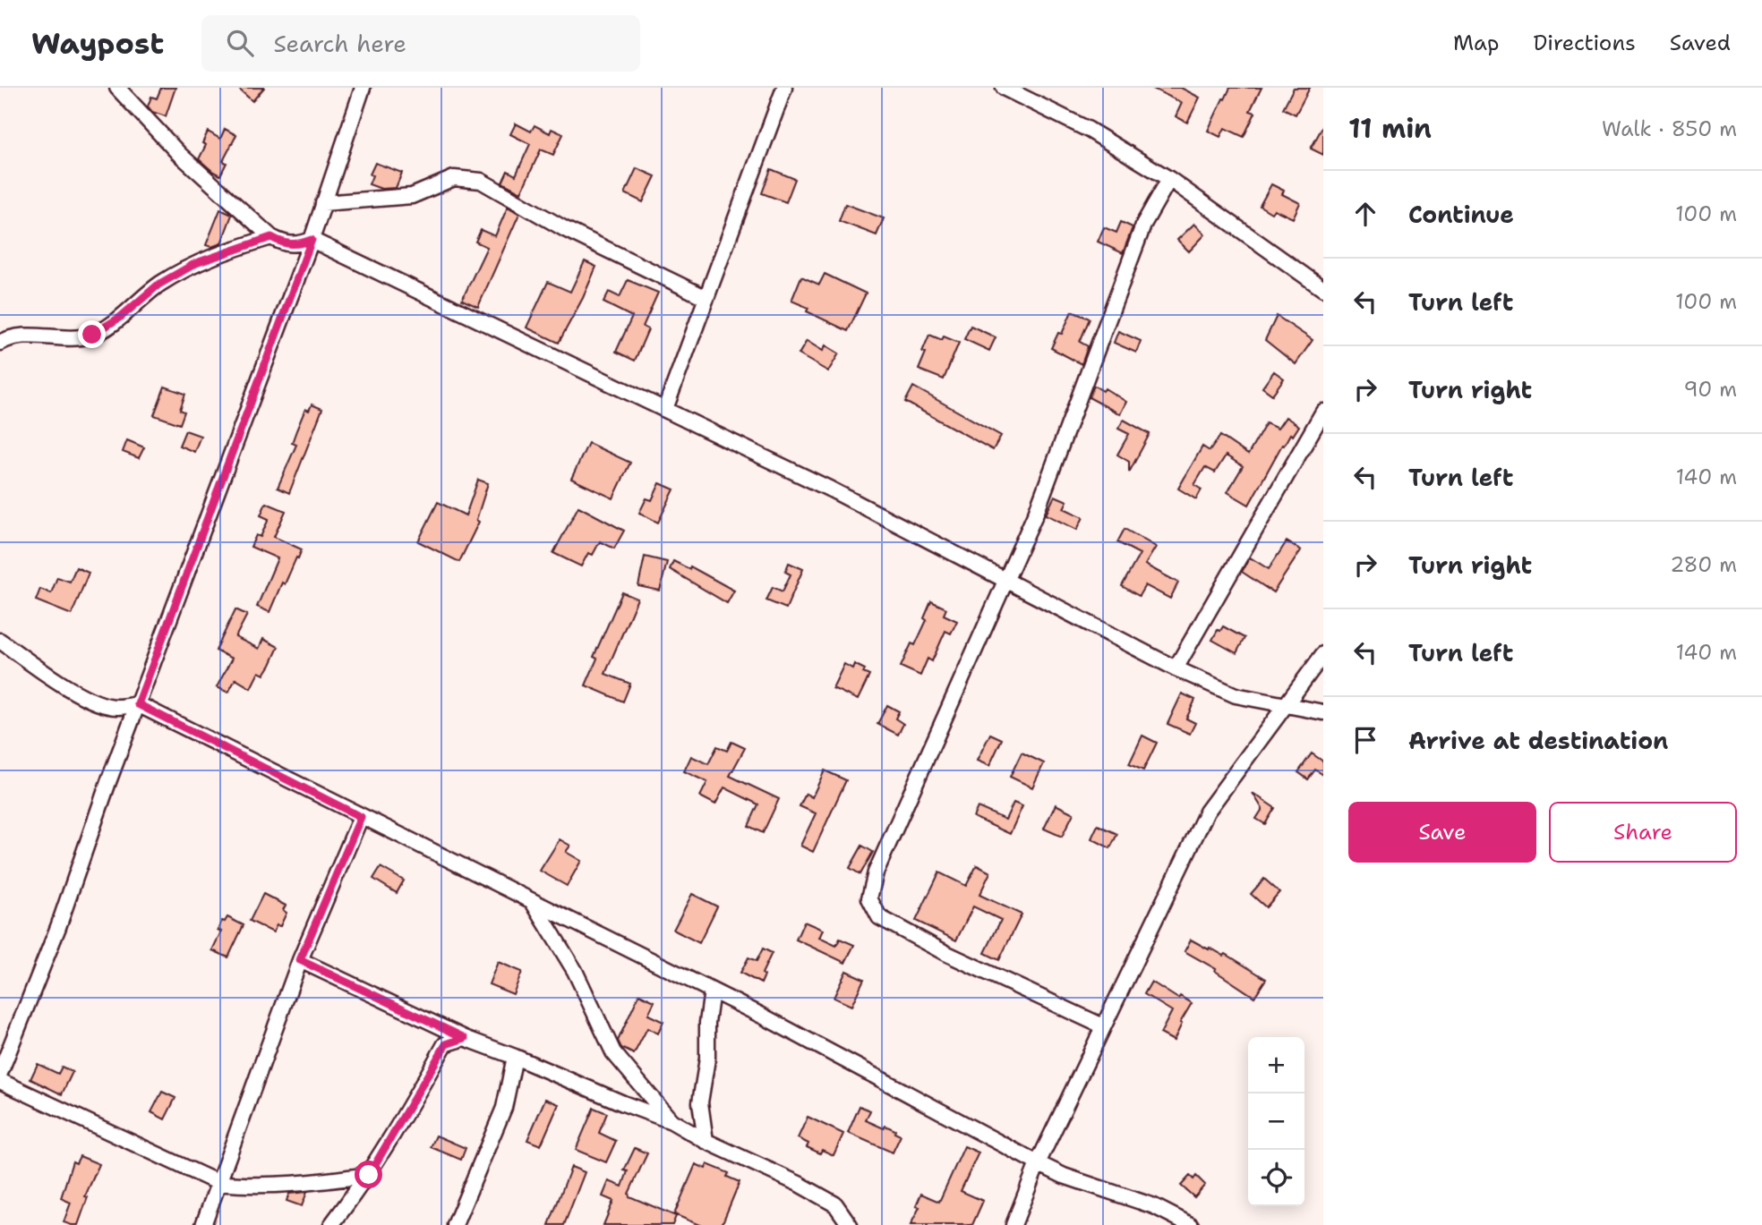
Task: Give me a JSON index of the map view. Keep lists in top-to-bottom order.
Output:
{
  "page": {
    "header": "Waypost",
    "search": "Search here",
    "nav": ["Map", "Directions", "Saved"],
    "heading": ["11 min", "Walk · 850 m"],
    "list": [
      ["Continue", "100 m"],
      ["Turn left", "100 m"],
      ["Turn right", "90 m"],
      ["Turn left", "140 m"],
      ["Turn right", "280 m"],
      ["Turn left", "140 m"],
      "Arrive at destination"
    ],
    "buttons": ["Save", "Share"],
    "map_buttons": ["+", "−"]
  }
}
